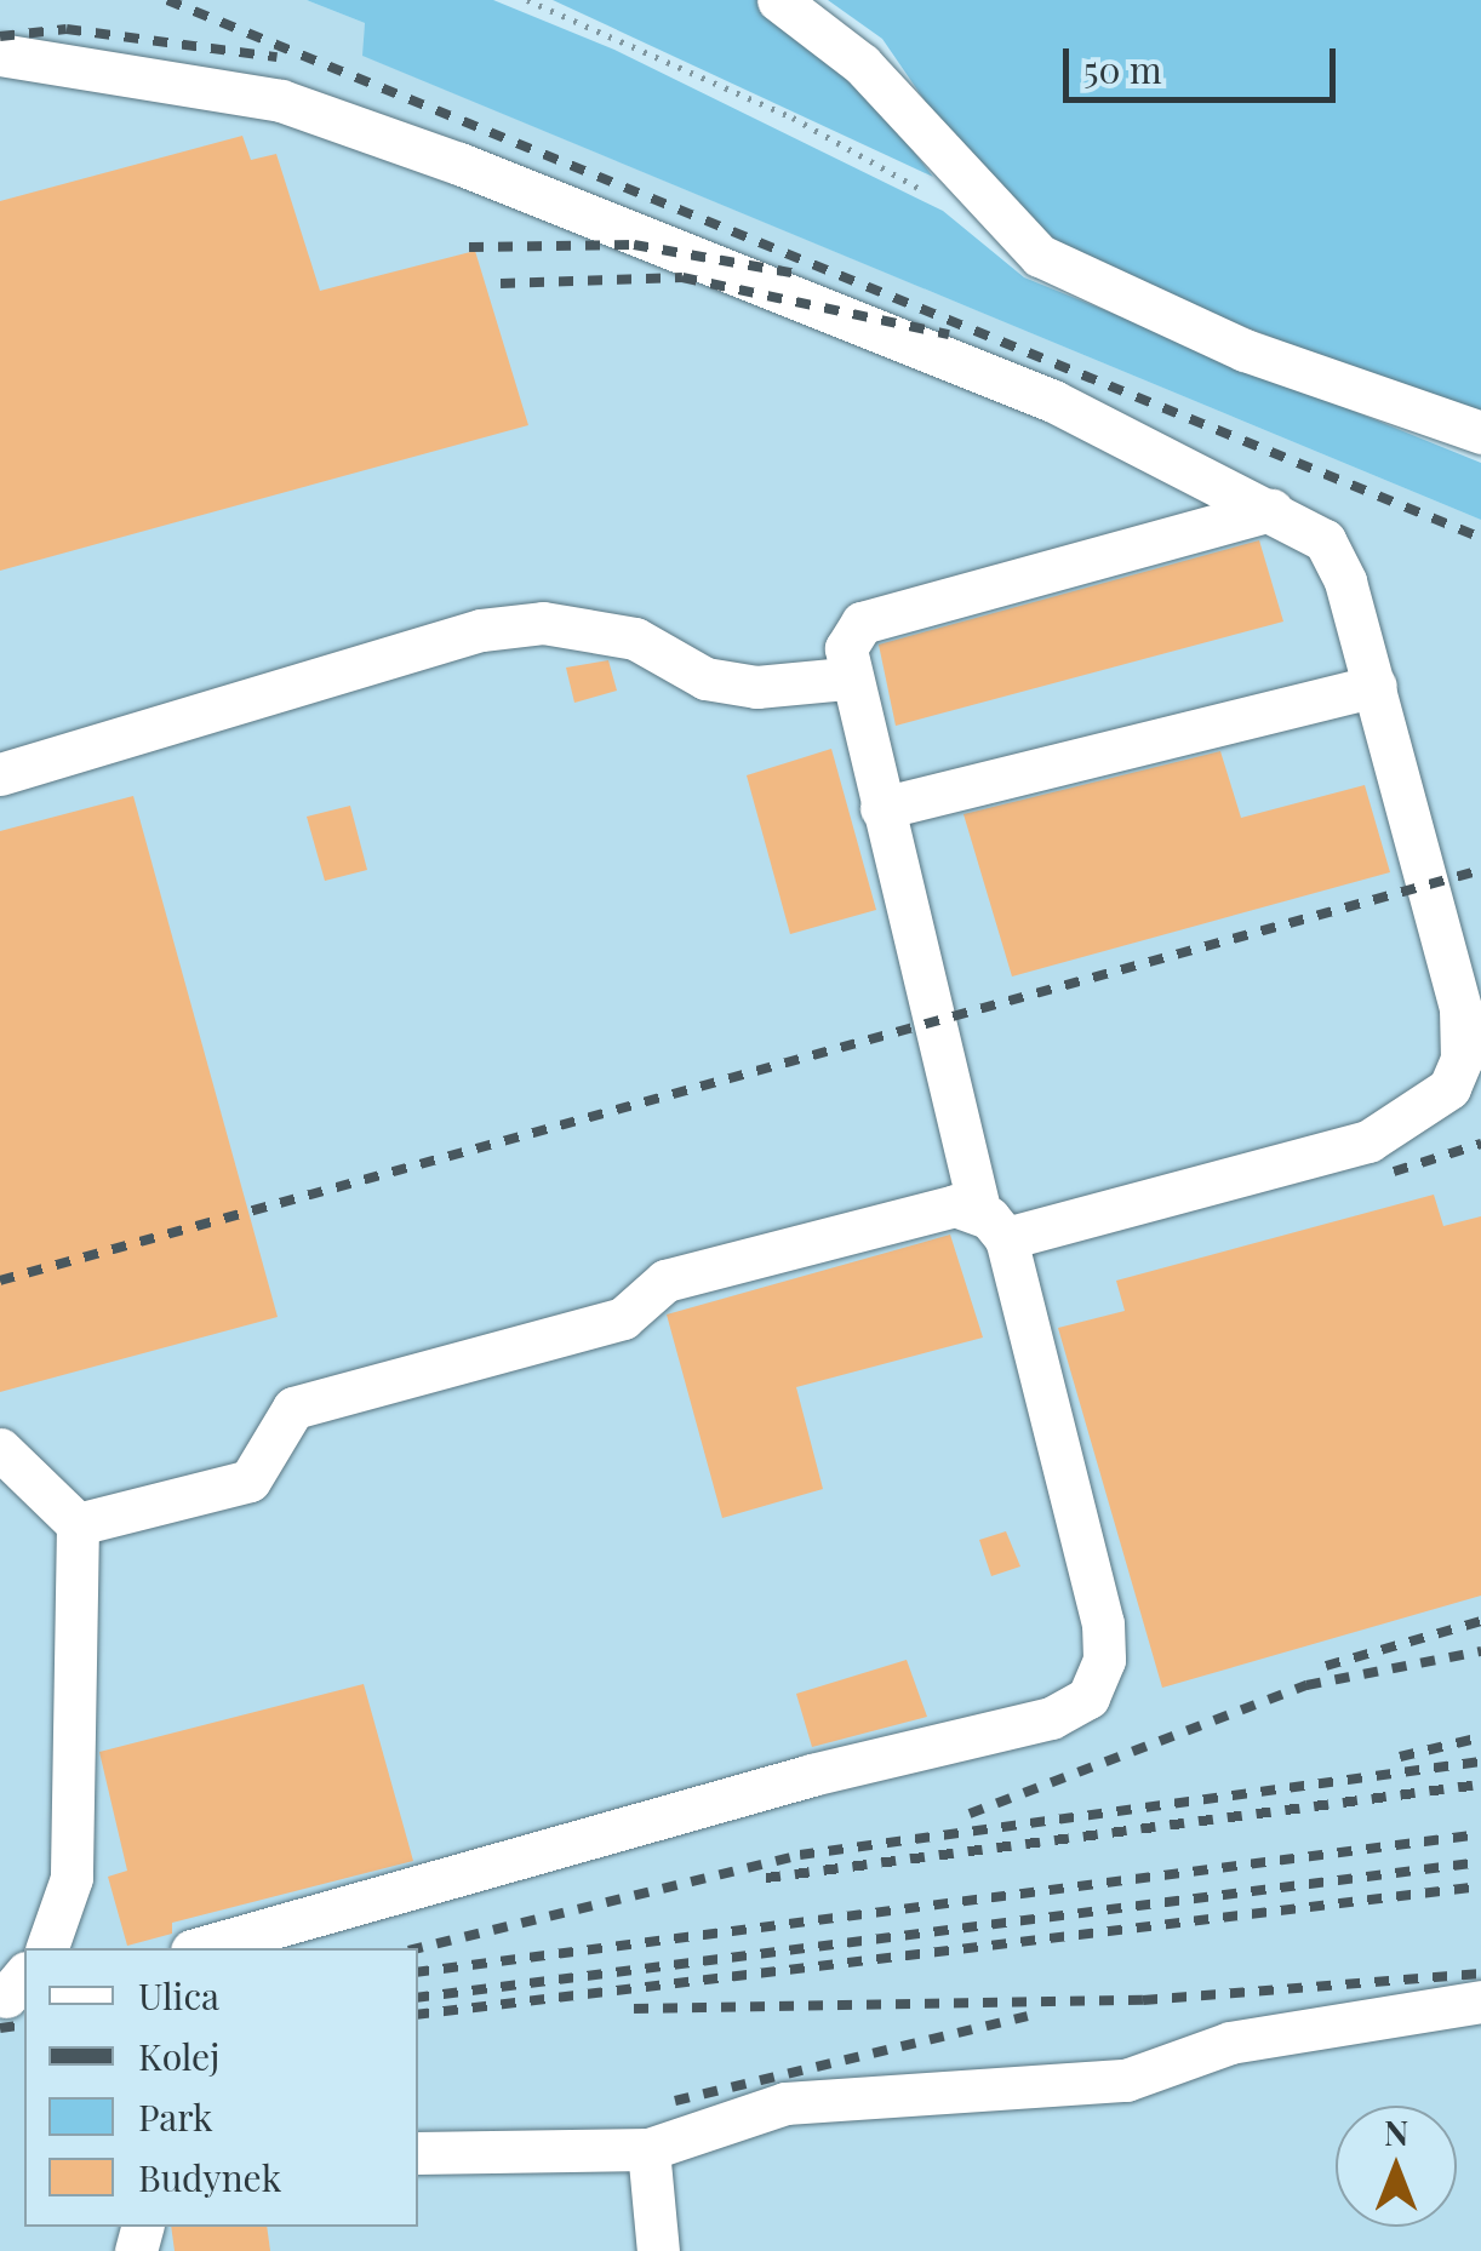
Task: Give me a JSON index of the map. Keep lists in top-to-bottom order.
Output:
{
  "legend": [
    "Ulica",
    "Kolej",
    "Park",
    "Budynek"
  ],
  "scale_bar": "50 m",
  "north": "top"
}
